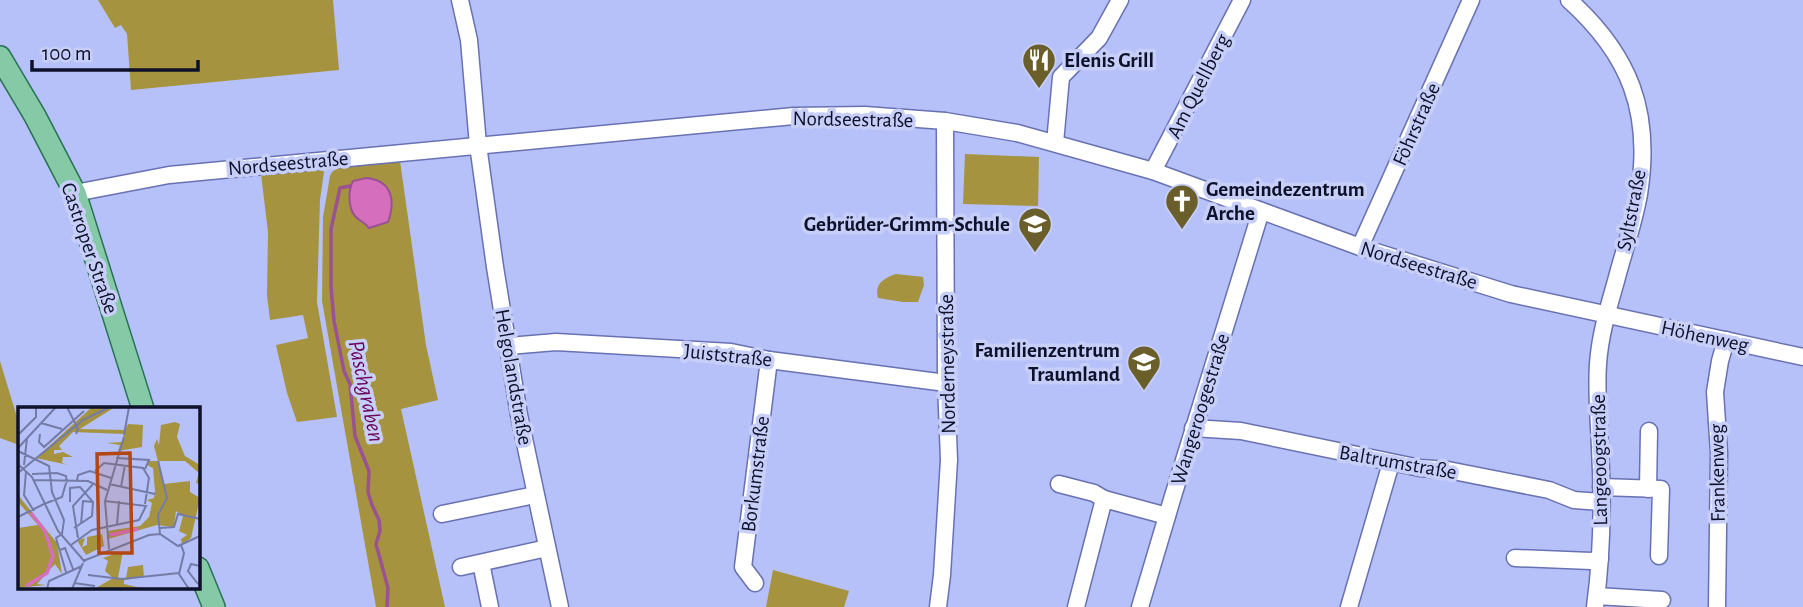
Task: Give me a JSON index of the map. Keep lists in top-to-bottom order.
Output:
{
  "streets": {
    "main road": ["Castroper Straße"],
    "street": [
      "Am Quellberg",
      "Nordseestraße",
      "Föhrstraße",
      "Syltstraße",
      "Höhenweg",
      "Juiststraße",
      "Norderneystraße",
      "Helgolandstraße",
      "Wangeroogestraße",
      "Langeoogstraße",
      "Baltrumstraße",
      "Frankenweg",
      "Borkumstraße"
    ]
  },
  "crossings": [
    ["Am Quellberg", "Nordseestraße"],
    ["Nordseestraße", "Föhrstraße"],
    ["Nordseestraße", "Syltstraße"],
    ["Nordseestraße", "Castroper Straße"],
    ["Nordseestraße", "Höhenweg"],
    ["Nordseestraße", "Norderneystraße"],
    ["Nordseestraße", "Helgolandstraße"],
    ["Nordseestraße", "Wangeroogestraße"],
    ["Nordseestraße", "Langeoogstraße"],
    ["Syltstraße", "Höhenweg"],
    ["Syltstraße", "Langeoogstraße"],
    ["Höhenweg", "Langeoogstraße"],
    ["Höhenweg", "Frankenweg"],
    ["Juiststraße", "Norderneystraße"],
    ["Juiststraße", "Helgolandstraße"],
    ["Juiststraße", "Borkumstraße"],
    ["Wangeroogestraße", "Baltrumstraße"],
    ["Langeoogstraße", "Baltrumstraße"]
  ],
  "water": ["Paschgraben"],
  "places": {
    "restaurant": ["Elenis Grill"],
    "church": ["Gemeindezentrum Arche"],
    "school or university": ["Gebrüder-Grimm-Schule", "Familienzentrum Traumland"]
  },
  "scale_bar": "100 m"
}
